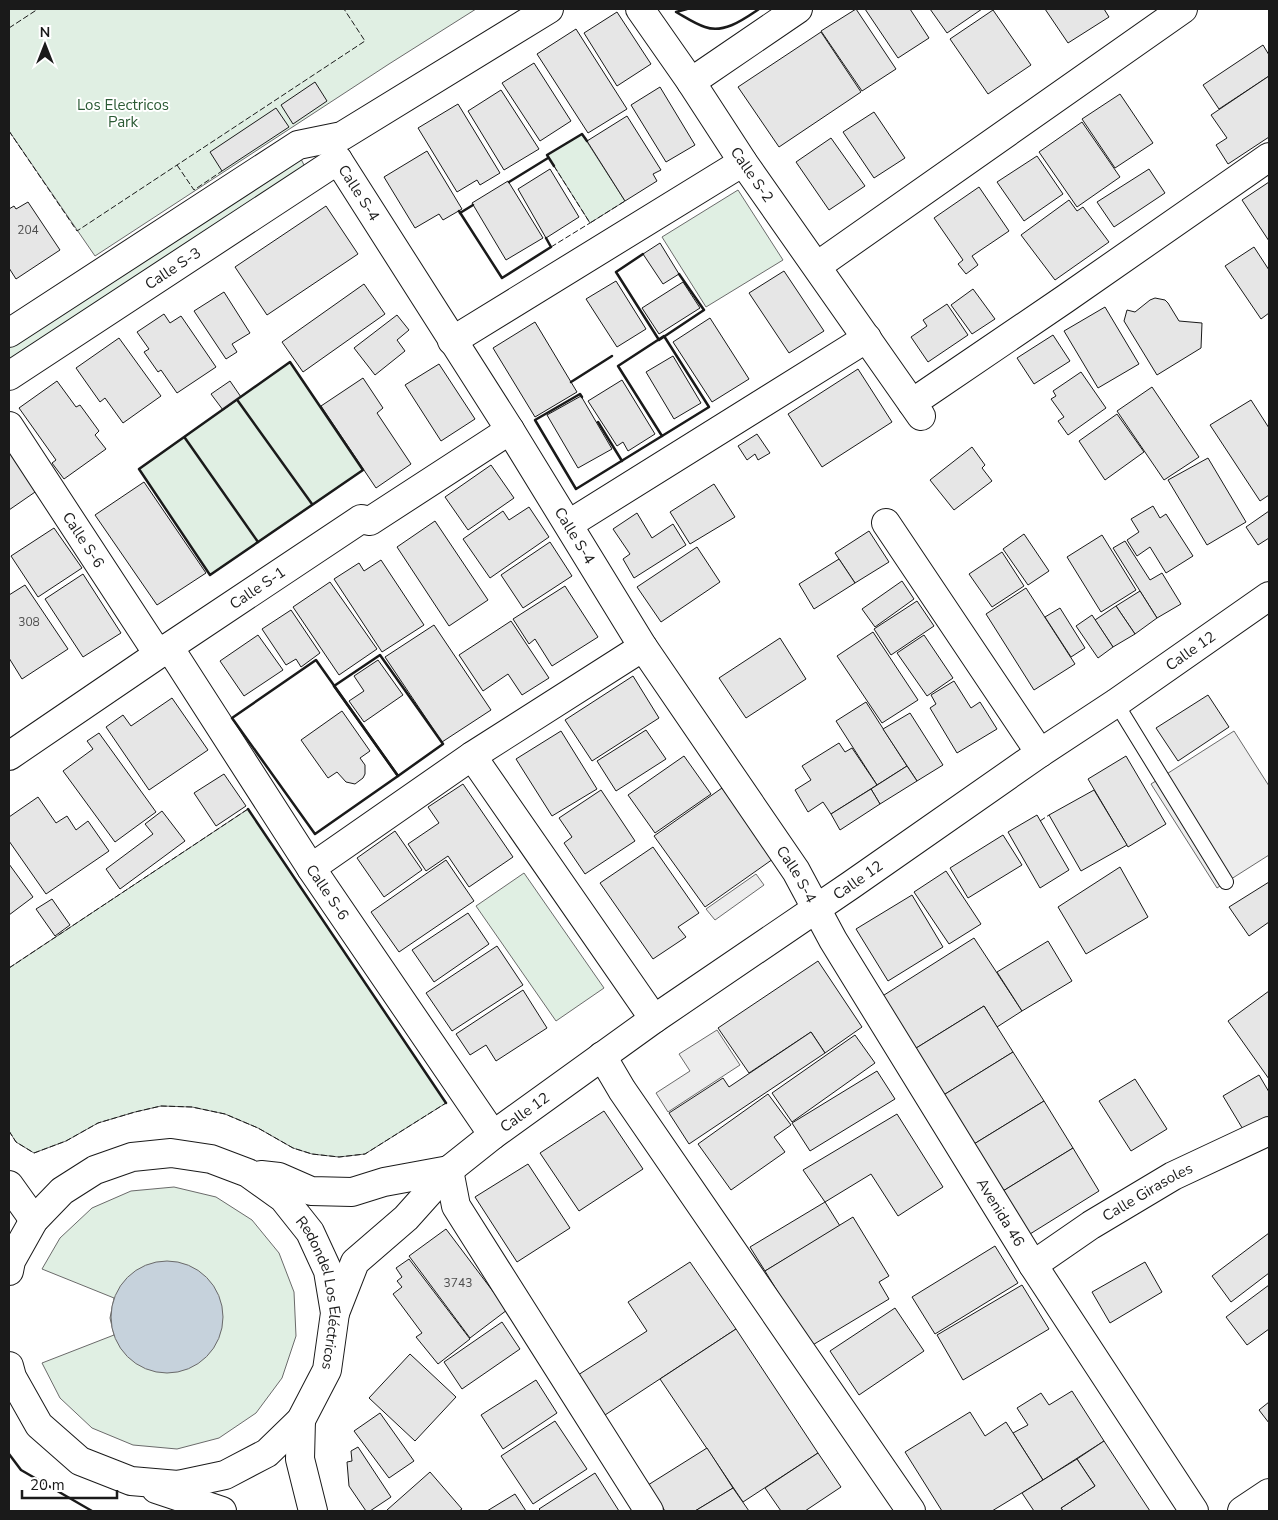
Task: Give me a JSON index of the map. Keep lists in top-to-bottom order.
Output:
{
  "streets": {
    "street": [
      "Calle S-2",
      "Calle S-4",
      "Calle S-3",
      "Calle S-6",
      "Calle S-1",
      "Calle 12",
      "Calle Girasoles",
      "Avenida 46",
      "Redondel Los Eléctricos"
    ]
  },
  "crossings": [
    ["Calle S-4", "Calle S-3"],
    ["Calle S-4", "Calle S-1"],
    ["Calle S-4", "Calle 12"],
    ["Calle S-4", "Avenida 46"],
    ["Calle S-6", "Calle S-1"],
    ["Calle S-6", "Calle 12"],
    ["Calle 12", "Avenida 46"],
    ["Calle 12", "Redondel Los Eléctricos"],
    ["Calle Girasoles", "Avenida 46"]
  ],
  "parks": ["Los Electricos Park"],
  "house_numbers": ["204", "308", "3743"],
  "scale_bar": "20 m",
  "north": "top"
}
